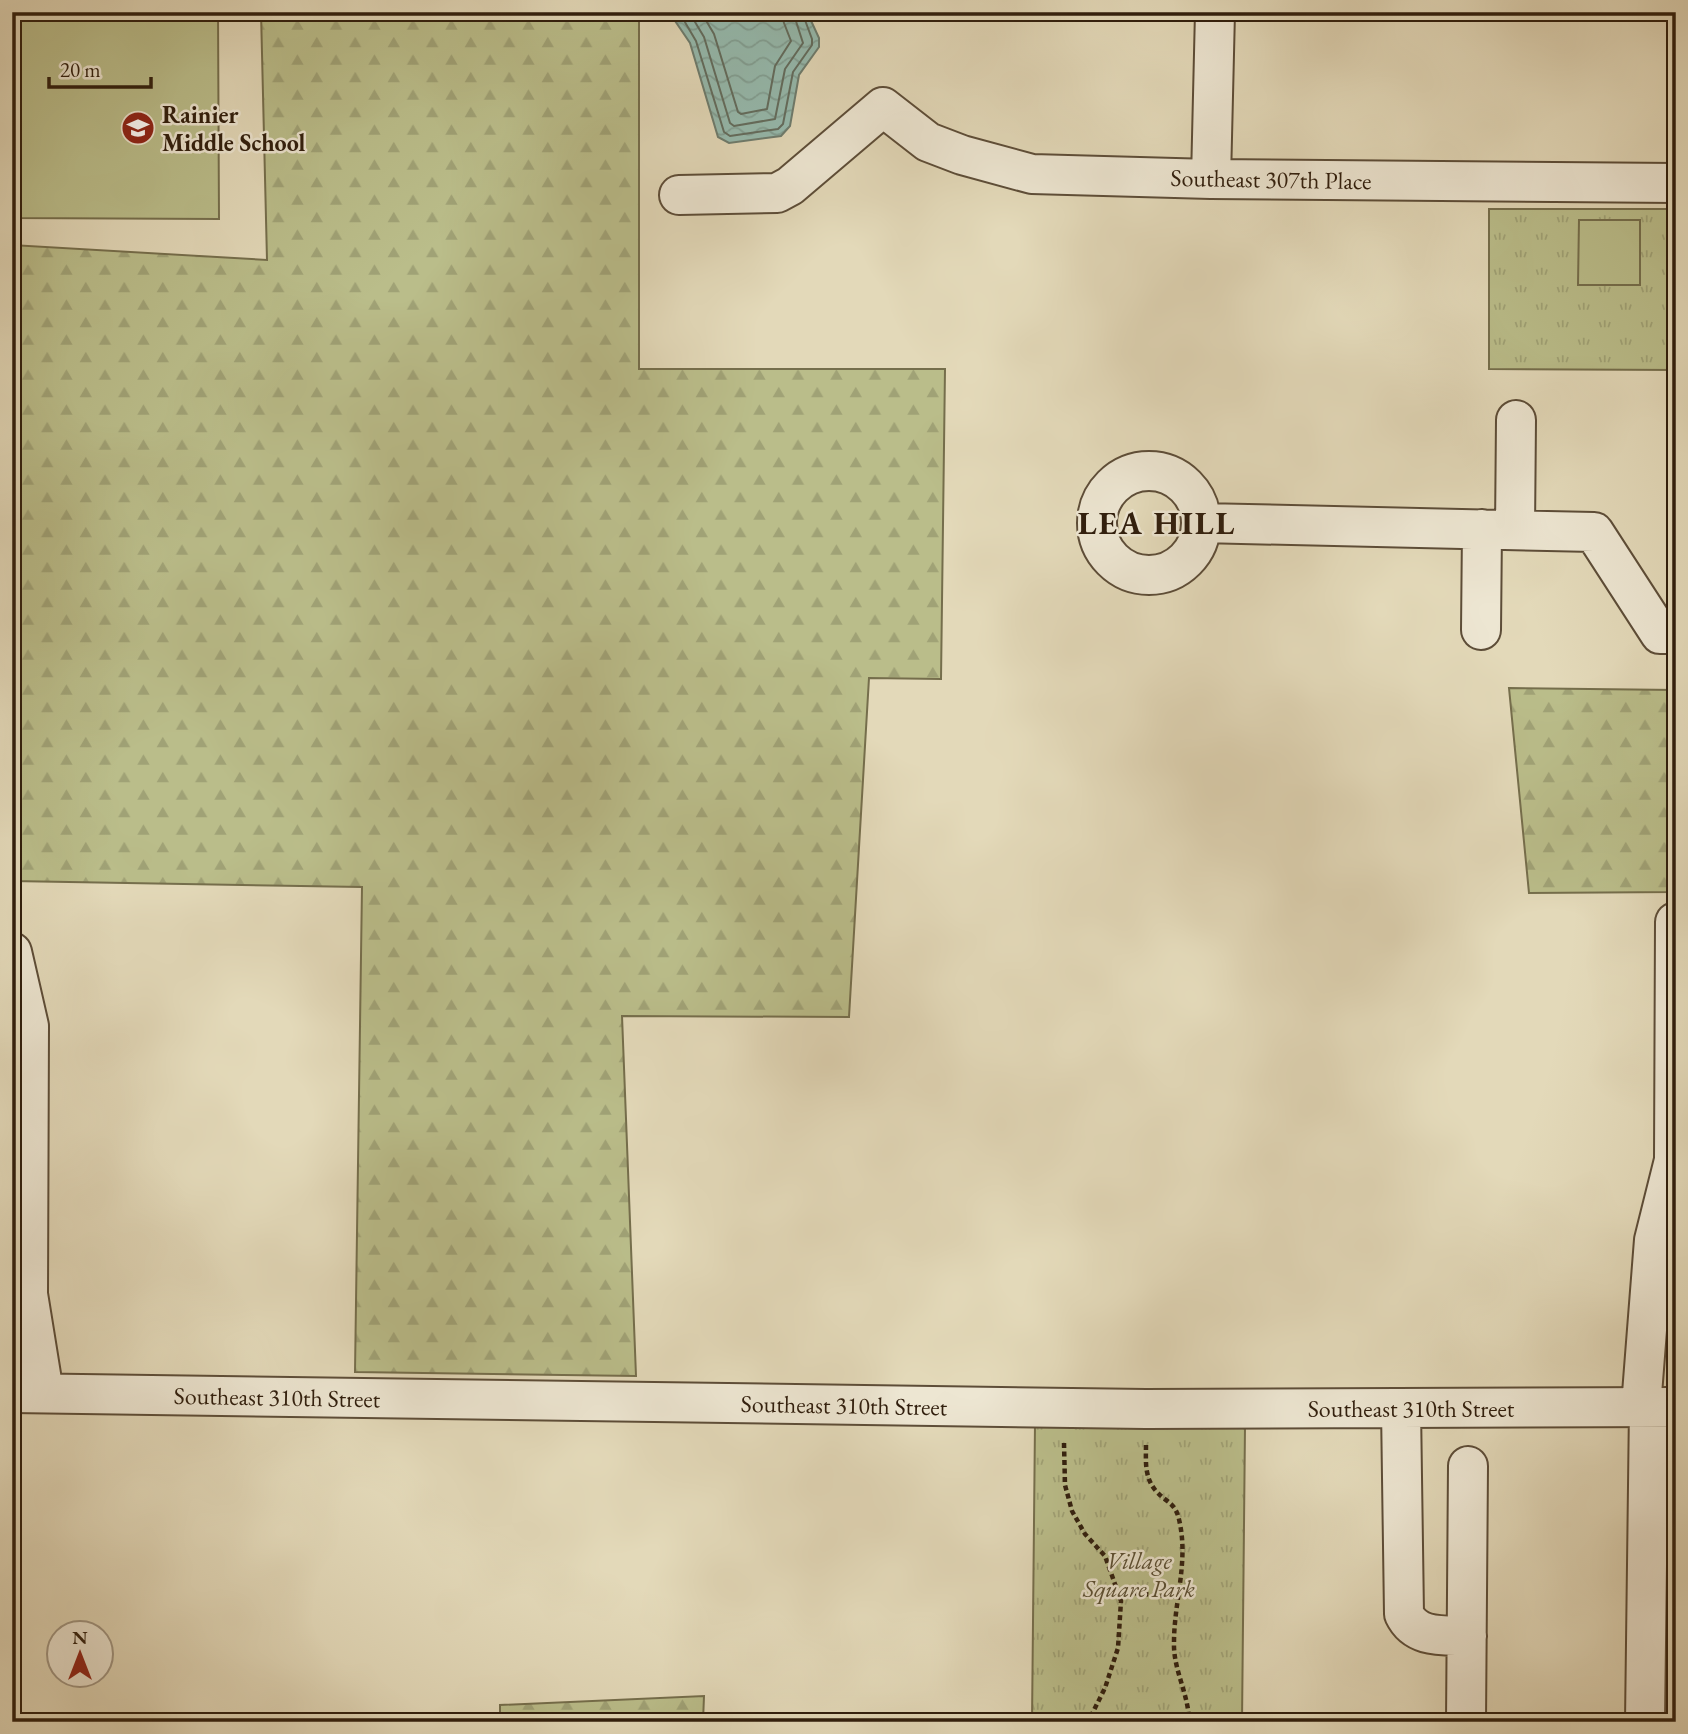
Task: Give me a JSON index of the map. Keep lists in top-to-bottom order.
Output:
{
  "streets": {
    "street": ["Southeast 307th Place", "Southeast 310th Street"]
  },
  "districts": ["LEA HILL"],
  "parks": ["Village Square Park"],
  "places": {
    "school or university": ["Rainier Middle School"]
  },
  "scale_bar": "20 m",
  "north": "top"
}
